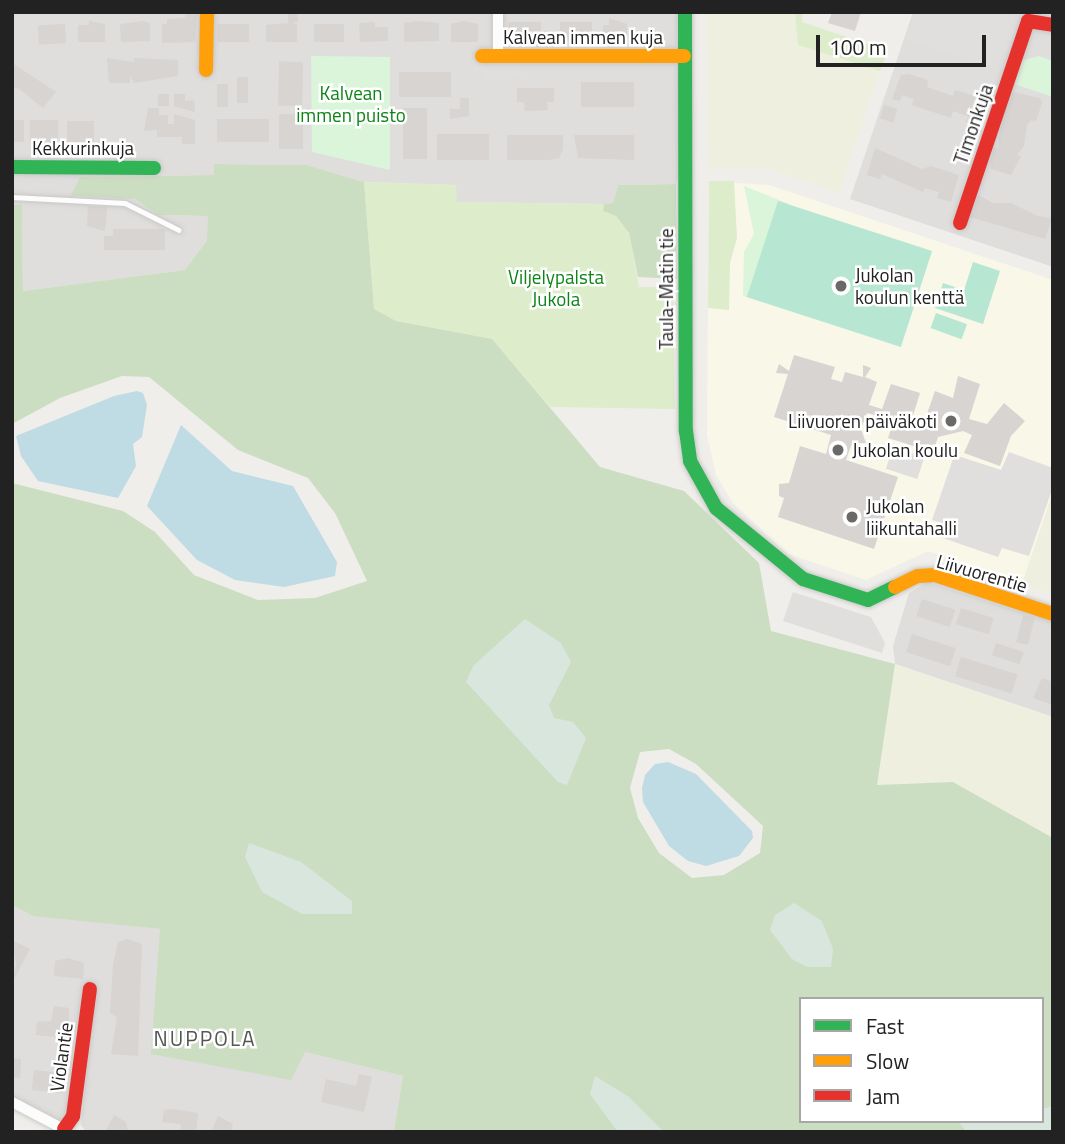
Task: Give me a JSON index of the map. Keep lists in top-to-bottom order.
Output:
{
  "streets": {
    "street": [
      "Kalvean immen kuja",
      "Timonkuja",
      "Kekkurinkuja",
      "Taula-Matin tie",
      "Liivuorentie",
      "Violantie"
    ]
  },
  "crossings": [
    ["Kalvean immen kuja", "Taula-Matin tie"],
    ["Taula-Matin tie", "Liivuorentie"]
  ],
  "districts": ["NUPPOLA"],
  "parks": ["Kalvean immen puisto", "Viljelypalsta Jukola"],
  "places": [
    "Jukolan koulun kenttä",
    "Liivuoren päiväkoti",
    "Jukolan koulu",
    "Jukolan liikuntahalli"
  ],
  "legend": ["Fast", "Slow", "Jam"],
  "scale_bar": "100 m"
}
